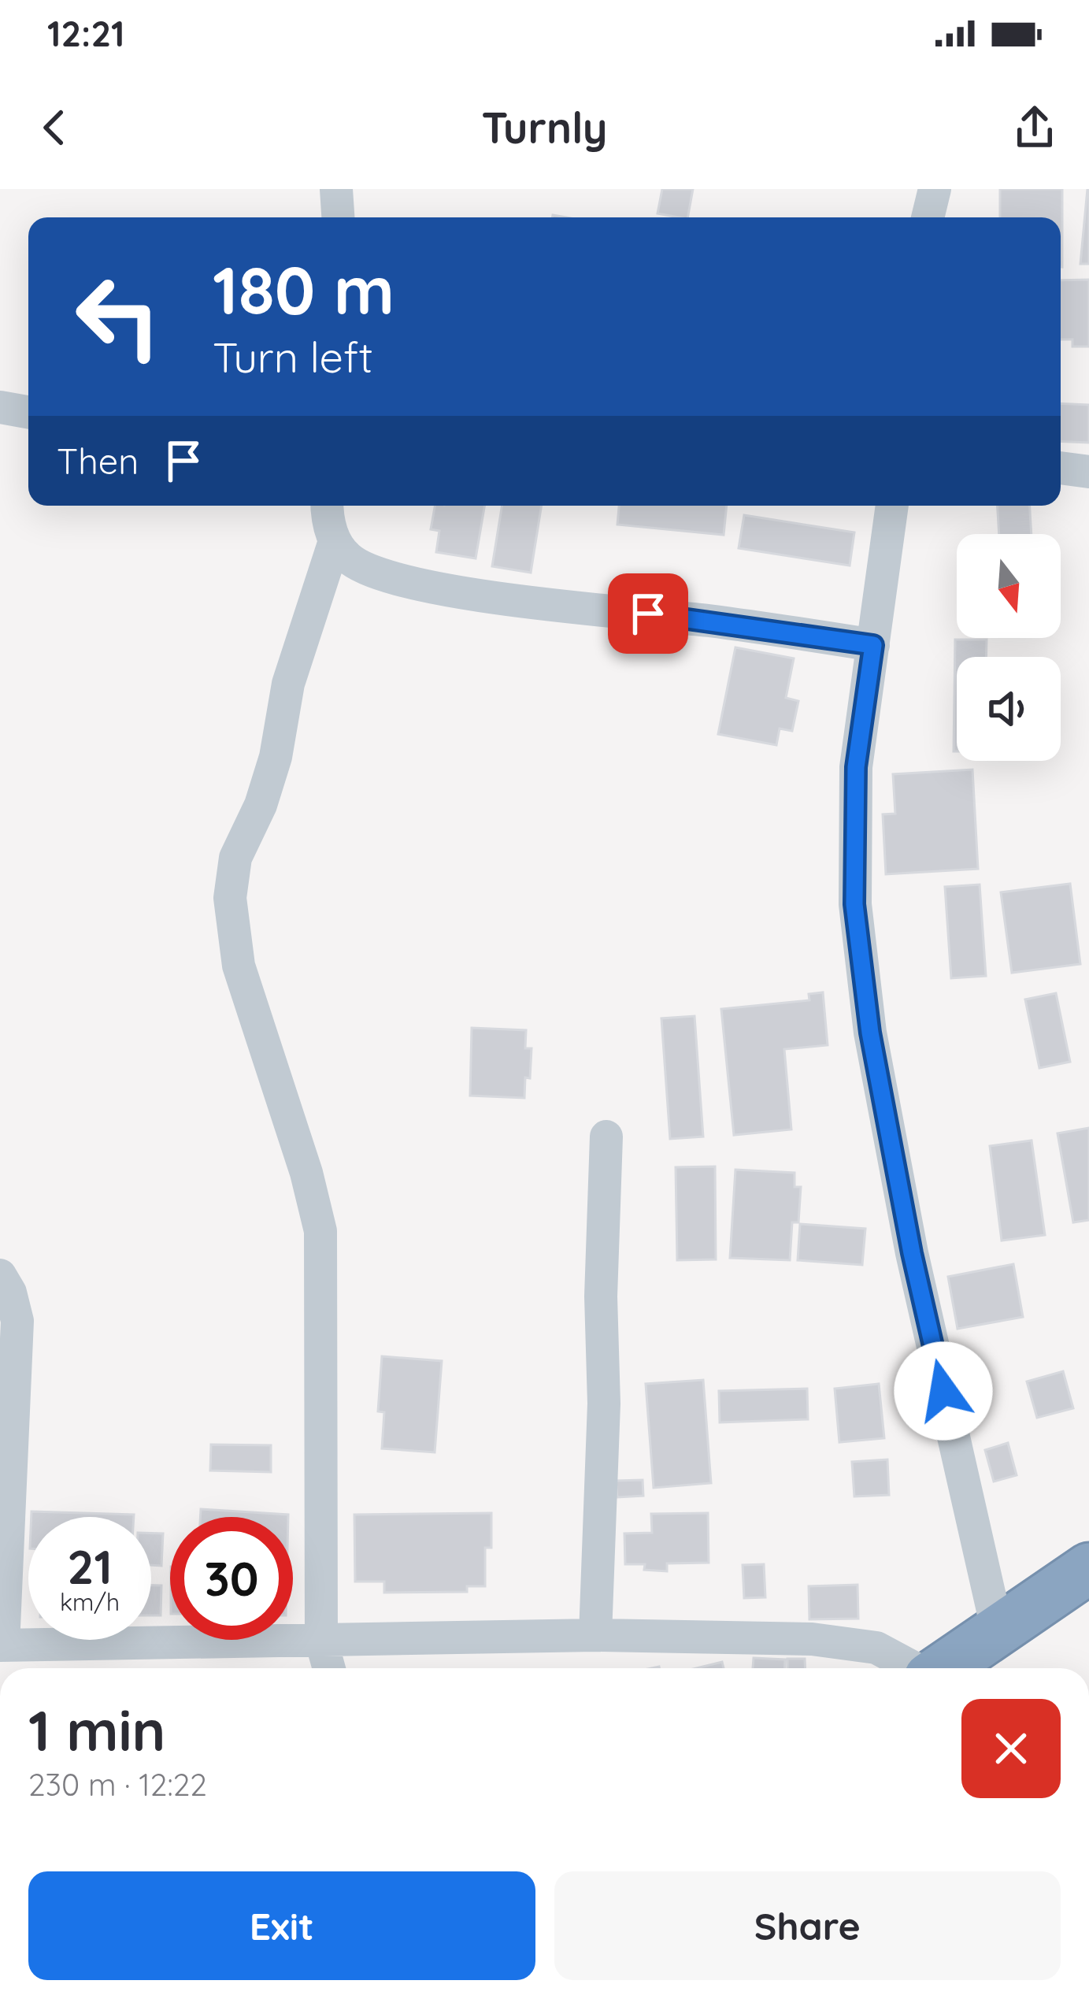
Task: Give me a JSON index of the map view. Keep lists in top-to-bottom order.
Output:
{
  "north": "bottom",
  "page": {
    "status": "12:21",
    "header": "Turnly",
    "turn": ["180 m", "Turn left"],
    "then": "Then",
    "speed": "21 km/h",
    "limit": "30",
    "heading": ["1 min", "230 m · 12:22"],
    "buttons": ["Exit", "Share"]
  }
}
